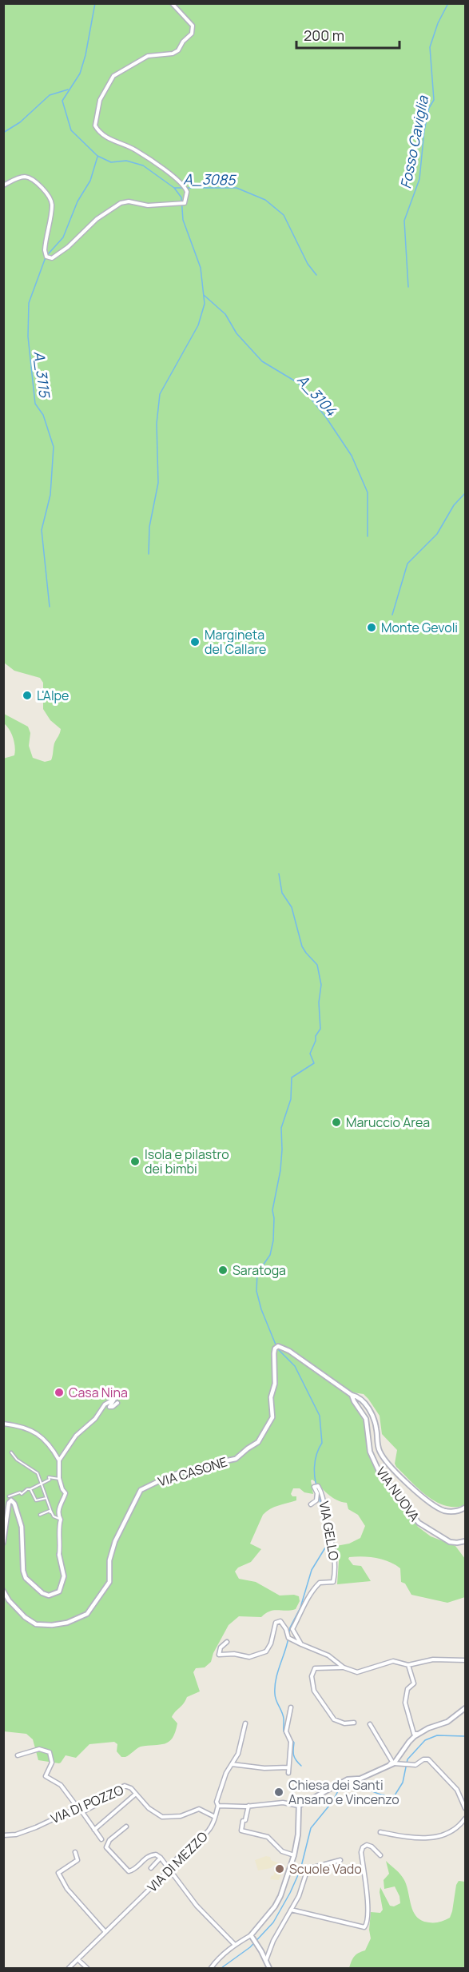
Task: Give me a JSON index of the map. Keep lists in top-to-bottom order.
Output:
{
  "streets": {
    "street": [
      "VIA CASONE",
      "VIA NUOVA",
      "VIA GELLO",
      "VIA DI POZZO",
      "VIA DI MEZZO"
    ]
  },
  "crossings": [
    ["VIA CASONE", "VIA NUOVA"],
    ["VIA DI POZZO", "VIA DI MEZZO"]
  ],
  "water": [
    "Fosso Caviglia",
    "A_3085",
    "A_3115",
    "A_3104"
  ],
  "places": [
    "Monte Gevoli",
    "Margineta del Callare",
    "L'Alpe",
    "Maruccio Area",
    "Isola e pilastro dei bimbi",
    "Saratoga",
    "Casa Nina",
    "Chiesa dei Santi Ansano e Vincenzo",
    "Scuole Vado"
  ],
  "scale_bar": "200 m"
}
